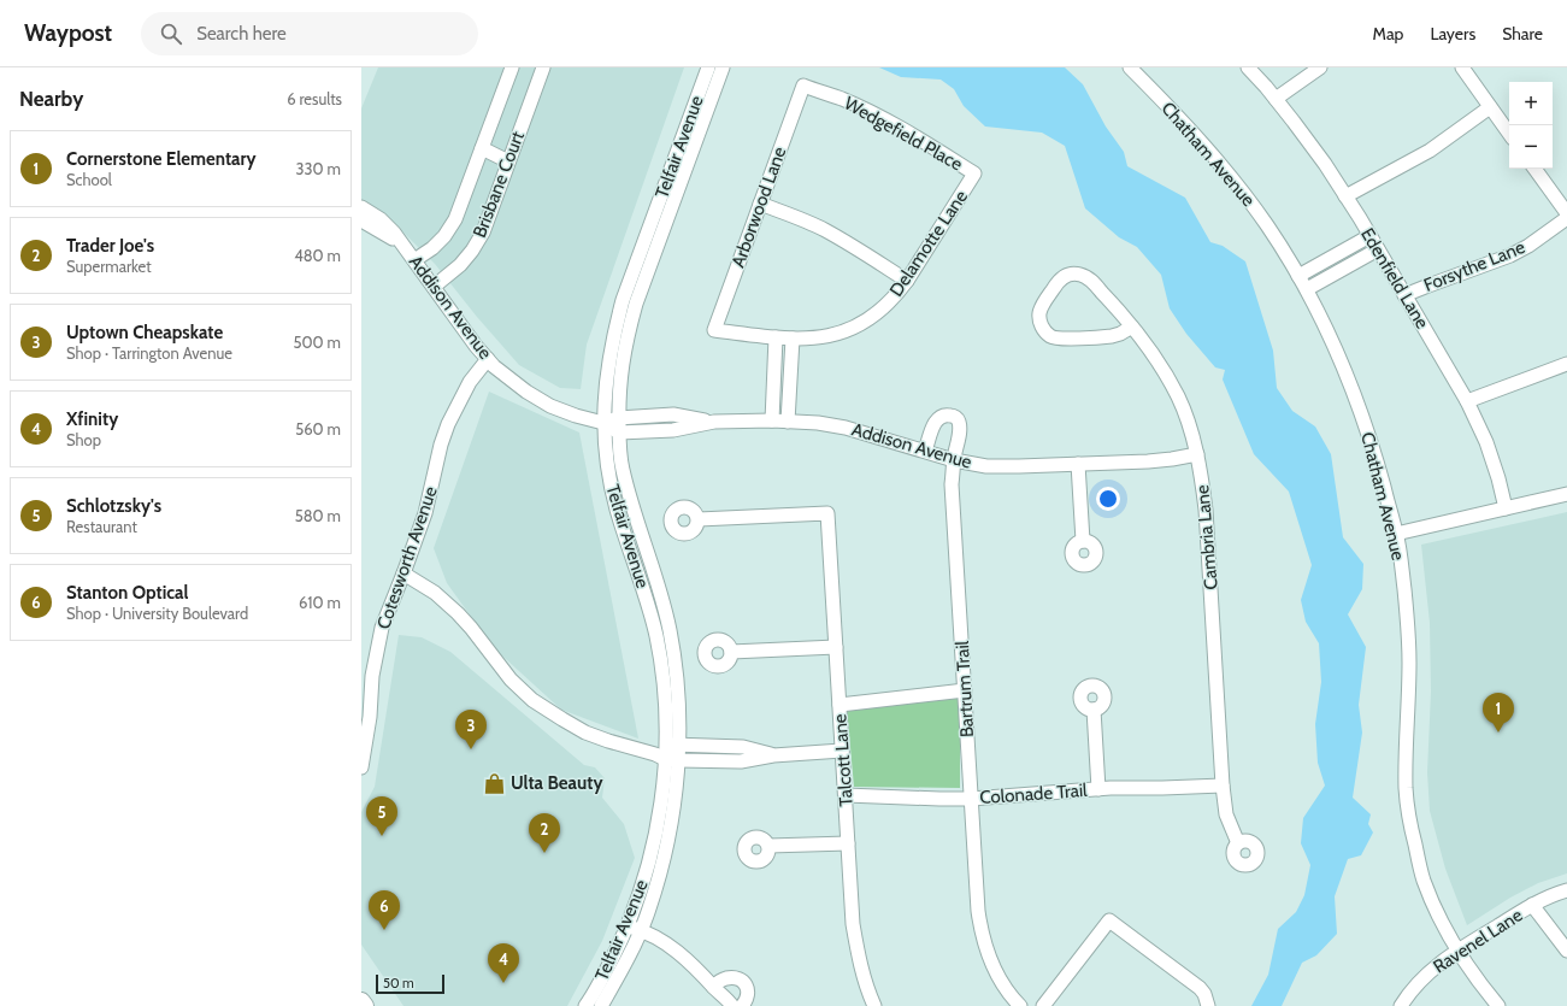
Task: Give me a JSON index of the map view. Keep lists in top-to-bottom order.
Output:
{
  "streets": {
    "street": [
      "Wedgefield Place",
      "Telfair Avenue",
      "Chatham Avenue",
      "Brisbane Court",
      "Arborwood Lane",
      "Delamotte Lane",
      "Forsythe Lane",
      "Edenfield Lane",
      "Addison Avenue",
      "Cambria Lane",
      "Cotesworth Avenue",
      "Bartrum Trail",
      "Talcott Lane",
      "Colonade Trail",
      "Ravenel Lane"
    ]
  },
  "crossings": [
    ["Wedgefield Place", "Arborwood Lane"],
    ["Wedgefield Place", "Delamotte Lane"],
    ["Telfair Avenue", "Addison Avenue"],
    ["Chatham Avenue", "Ravenel Lane"],
    ["Brisbane Court", "Addison Avenue"],
    ["Arborwood Lane", "Delamotte Lane"],
    ["Forsythe Lane", "Edenfield Lane"],
    ["Addison Avenue", "Cambria Lane"],
    ["Addison Avenue", "Cotesworth Avenue"],
    ["Addison Avenue", "Bartrum Trail"],
    ["Cambria Lane", "Colonade Trail"],
    ["Bartrum Trail", "Colonade Trail"],
    ["Talcott Lane", "Colonade Trail"]
  ],
  "places": {
    "shop": ["Ulta Beauty"]
  },
  "scale_bar": "50 m",
  "page": {
    "header": "Waypost",
    "search": "Search here",
    "nav": ["Map", "Layers", "Share"],
    "heading": ["Nearby", "6 results"],
    "map_buttons": ["+", "−"],
    "list": [
      {
        "mark": "1",
        "name": "Cornerstone Elementary",
        "note": "School",
        "value": "330 m"
      },
      {
        "mark": "2",
        "name": "Trader Joe's",
        "note": "Supermarket",
        "value": "480 m"
      },
      {
        "mark": "3",
        "name": "Uptown Cheapskate",
        "note": "Shop · Tarrington Avenue",
        "value": "500 m"
      },
      {
        "mark": "4",
        "name": "Xfinity",
        "note": "Shop",
        "value": "560 m"
      },
      {
        "mark": "5",
        "name": "Schlotzsky's",
        "note": "Restaurant",
        "value": "580 m"
      },
      {
        "mark": "6",
        "name": "Stanton Optical",
        "note": "Shop · University Boulevard",
        "value": "610 m"
      }
    ],
    "pins": [
      "1",
      "3",
      "5",
      "2",
      "6",
      "4"
    ],
    "scale": "50 m"
  }
}
